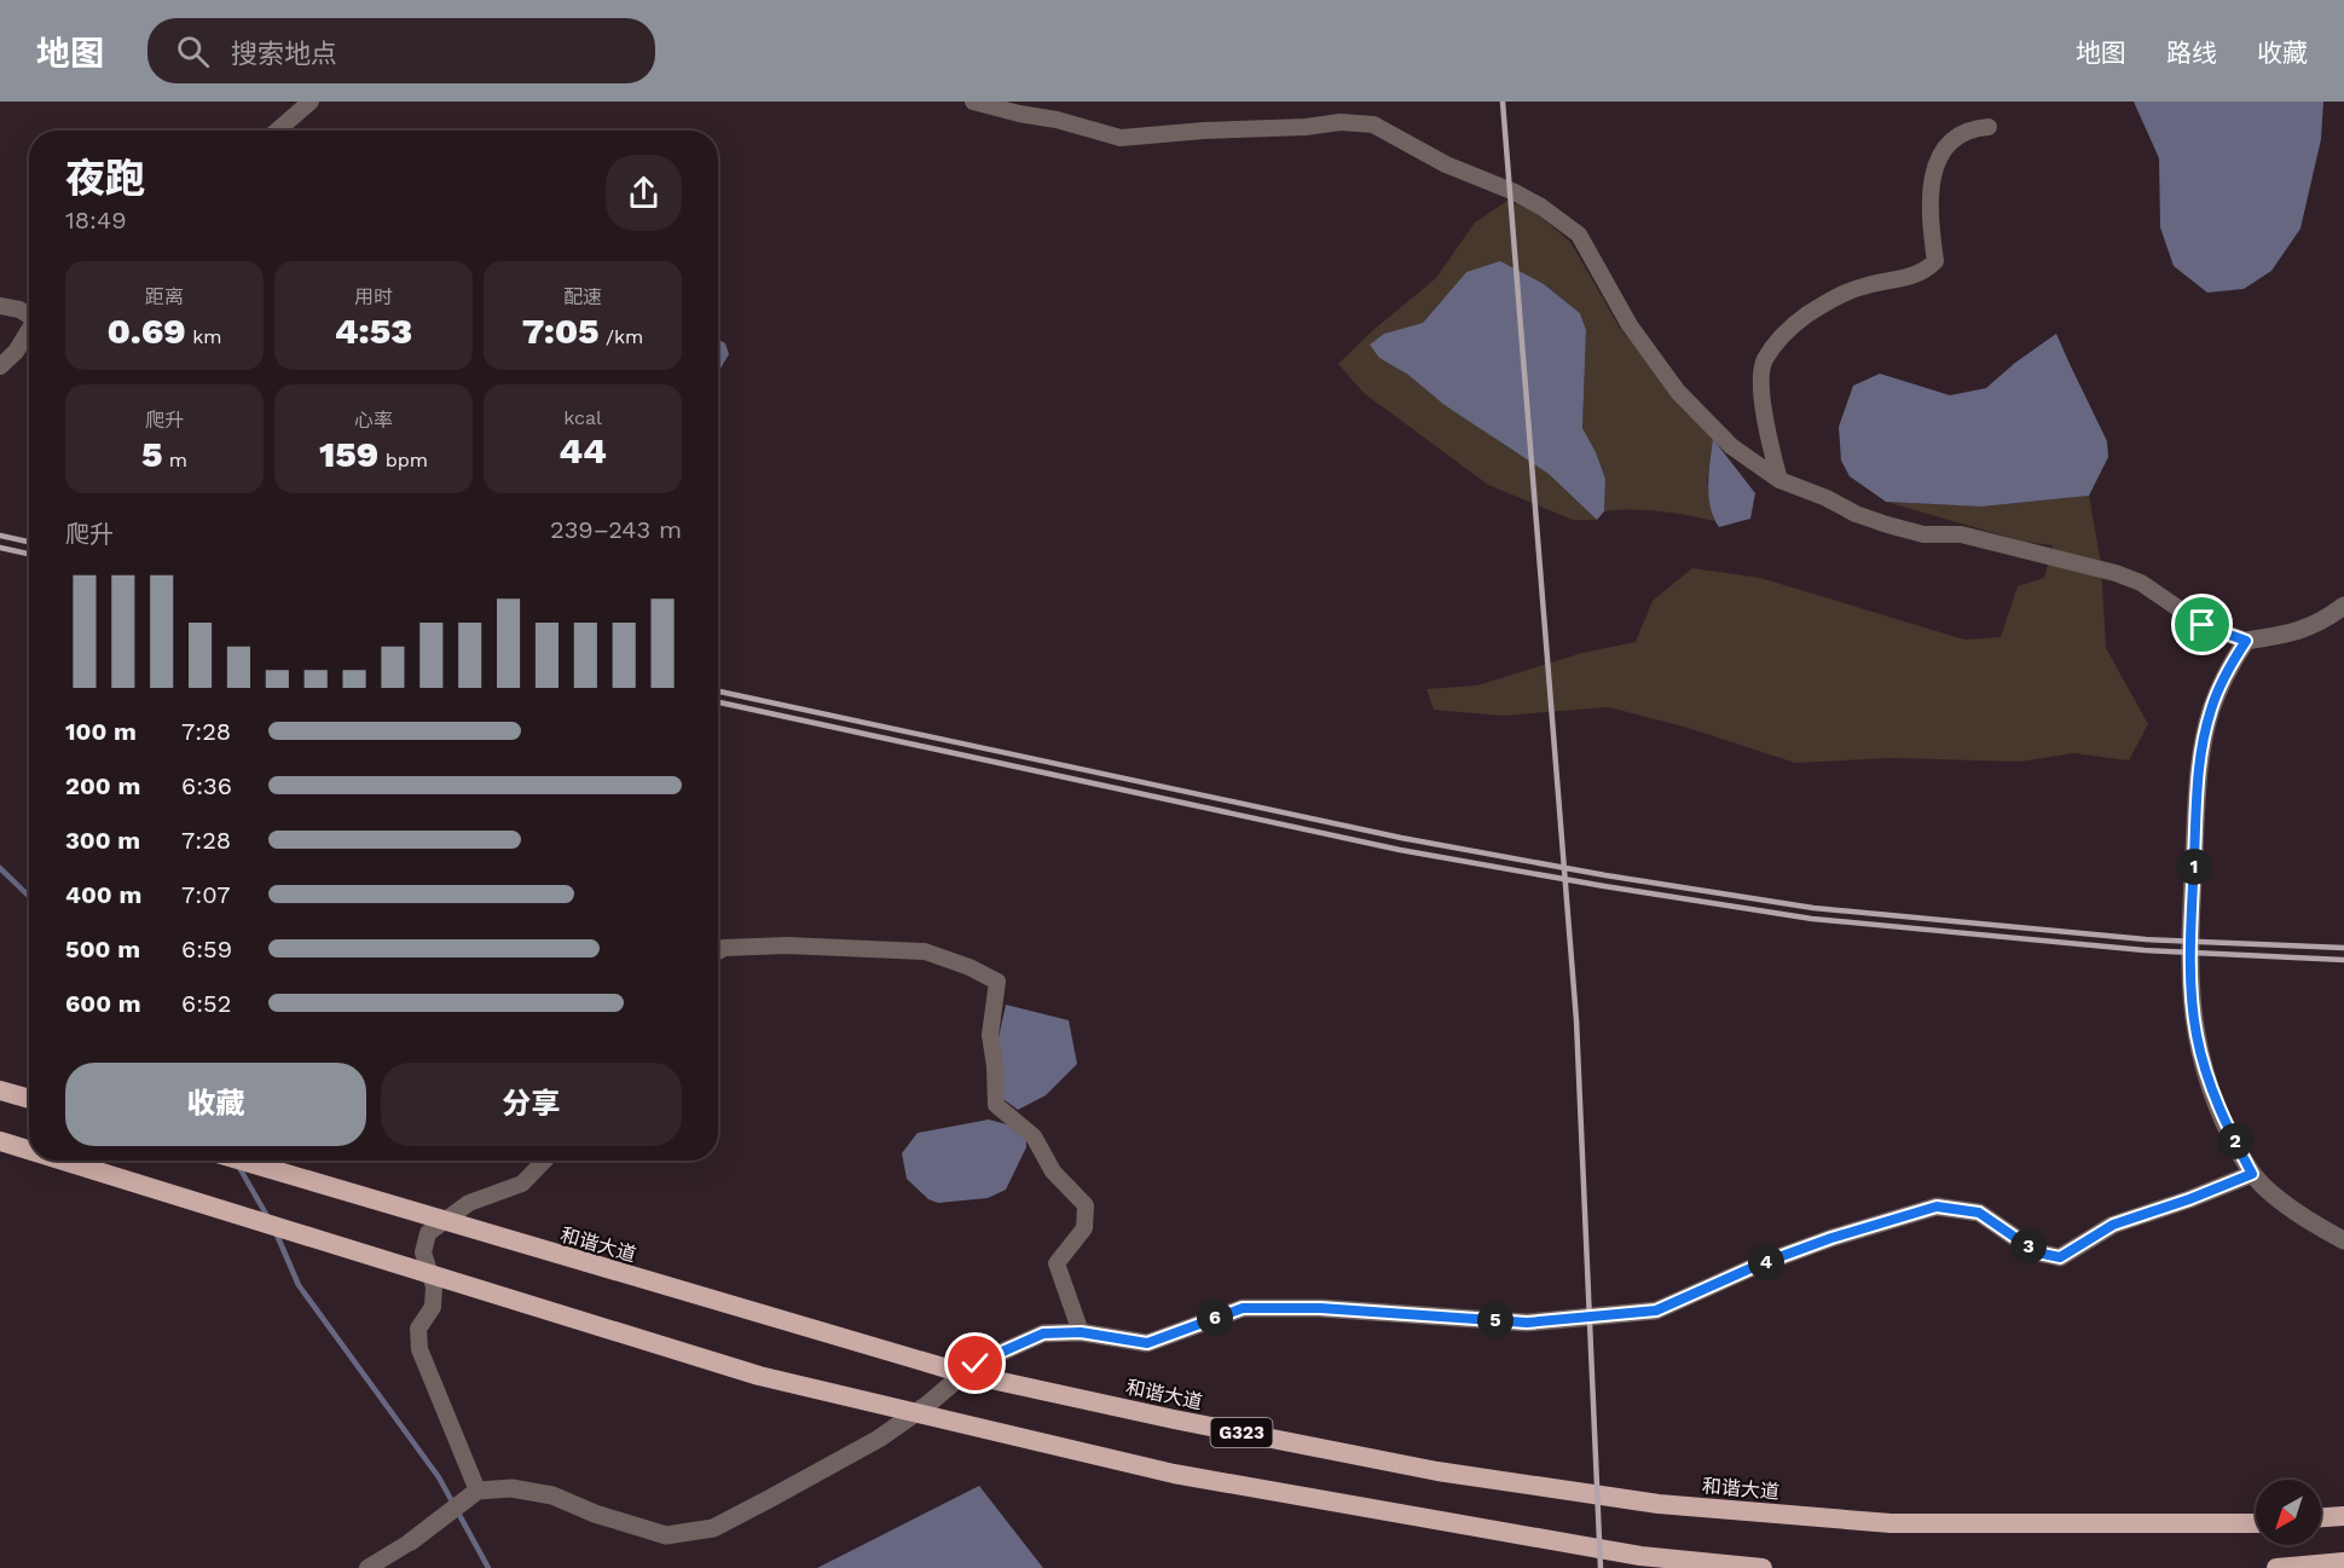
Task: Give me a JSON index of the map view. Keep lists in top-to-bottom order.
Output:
{
  "streets": {
    "highway": ["和谐大道", "G323"]
  },
  "north": "bottom left",
  "page": {
    "header": "地图",
    "search": "搜索地点",
    "nav": ["地图", "路线", "收藏"],
    "heading": ["夜跑", "18:49"],
    "stats": [
      ["距离", "0.69 km"],
      ["用时", "4:53"],
      ["配速", "7:05 /km"],
      ["爬升", "5 m"],
      ["心率", "159 bpm"],
      ["kcal", "44"]
    ],
    "chart": ["爬升", "239–243 m"],
    "list": [
      {
        "name": "100 m",
        "note": "7:28"
      },
      {
        "name": "200 m",
        "note": "6:36"
      },
      {
        "name": "300 m",
        "note": "7:28"
      },
      {
        "name": "400 m",
        "note": "7:07"
      },
      {
        "name": "500 m",
        "note": "6:59"
      },
      {
        "name": "600 m",
        "note": "6:52"
      }
    ],
    "pins": [
      "1",
      "2",
      "3",
      "4",
      "6",
      "5"
    ],
    "buttons": ["收藏", "分享"]
  }
}
